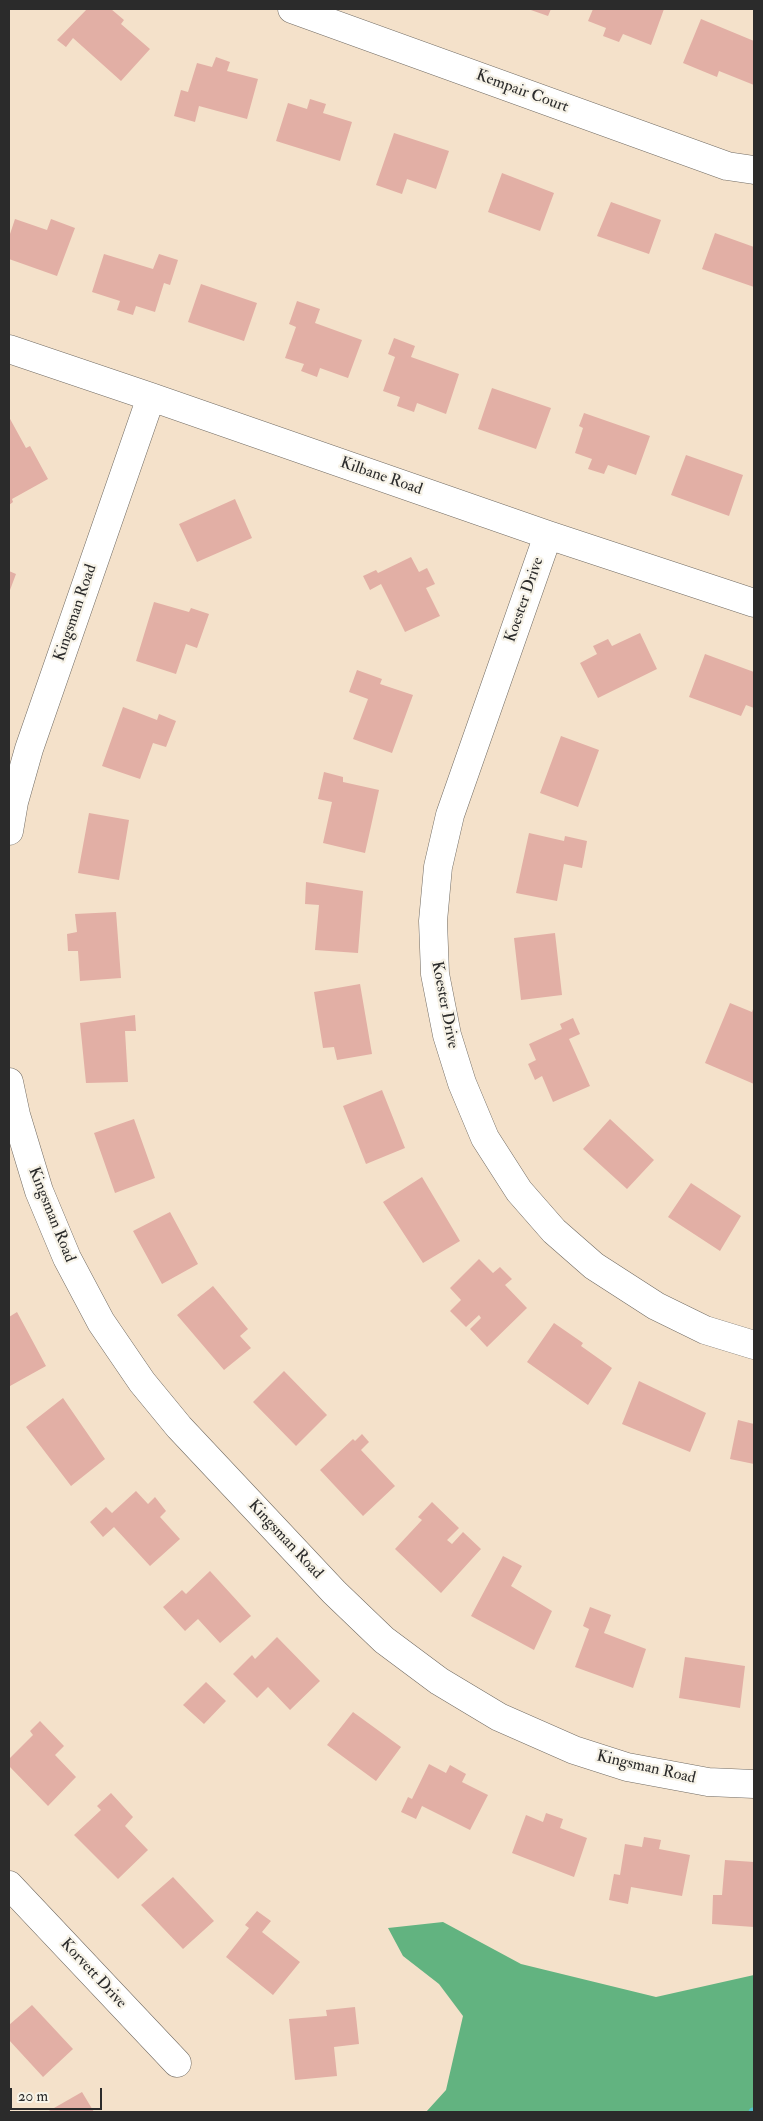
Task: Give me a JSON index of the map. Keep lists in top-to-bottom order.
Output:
{
  "streets": {
    "street": [
      "Kempair Court",
      "Kilbane Road",
      "Koester Drive",
      "Kingsman Road",
      "Korvett Drive"
    ]
  },
  "crossings": [
    ["Kilbane Road", "Koester Drive"],
    ["Kilbane Road", "Kingsman Road"]
  ],
  "scale_bar": "20 m"
}
